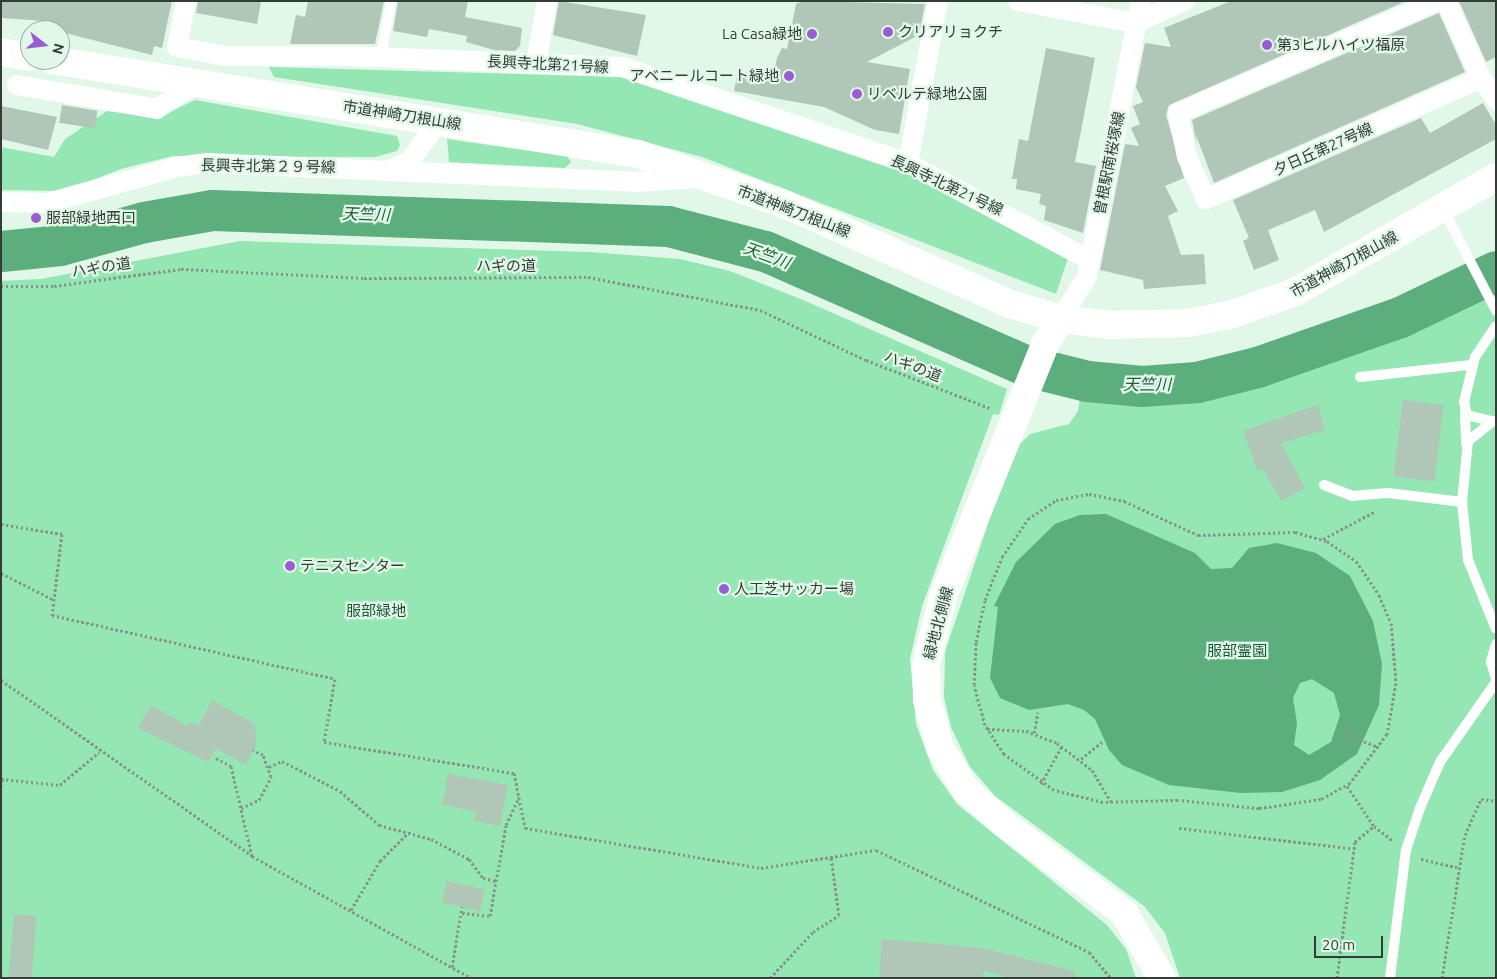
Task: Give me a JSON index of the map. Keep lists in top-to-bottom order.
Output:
{
  "streets": {
    "street": [
      "長興寺北第21号線",
      "市道神崎刀根山線",
      "夕日丘第27号線",
      "曽根駅南桜塚線",
      "長興寺北第２９号線",
      "緑地北側線"
    ],
    "path": ["ハギの道"]
  },
  "crossings": [
    ["長興寺北第21号線", "曽根駅南桜塚線"],
    ["市道神崎刀根山線", "曽根駅南桜塚線"],
    ["市道神崎刀根山線", "長興寺北第２９号線"],
    ["市道神崎刀根山線", "緑地北側線"],
    ["曽根駅南桜塚線", "緑地北側線"]
  ],
  "water": ["天竺川"],
  "parks": ["服部緑地", "服部霊園"],
  "places": [
    "クリアリョクチ",
    "La Casa緑地",
    "第3ヒルハイツ福原",
    "アベニールコート緑地",
    "リベルテ緑地公園",
    "服部緑地西口",
    "テニスセンター",
    "人工芝サッカー場"
  ],
  "scale_bar": "20 m",
  "north": "right"
}
